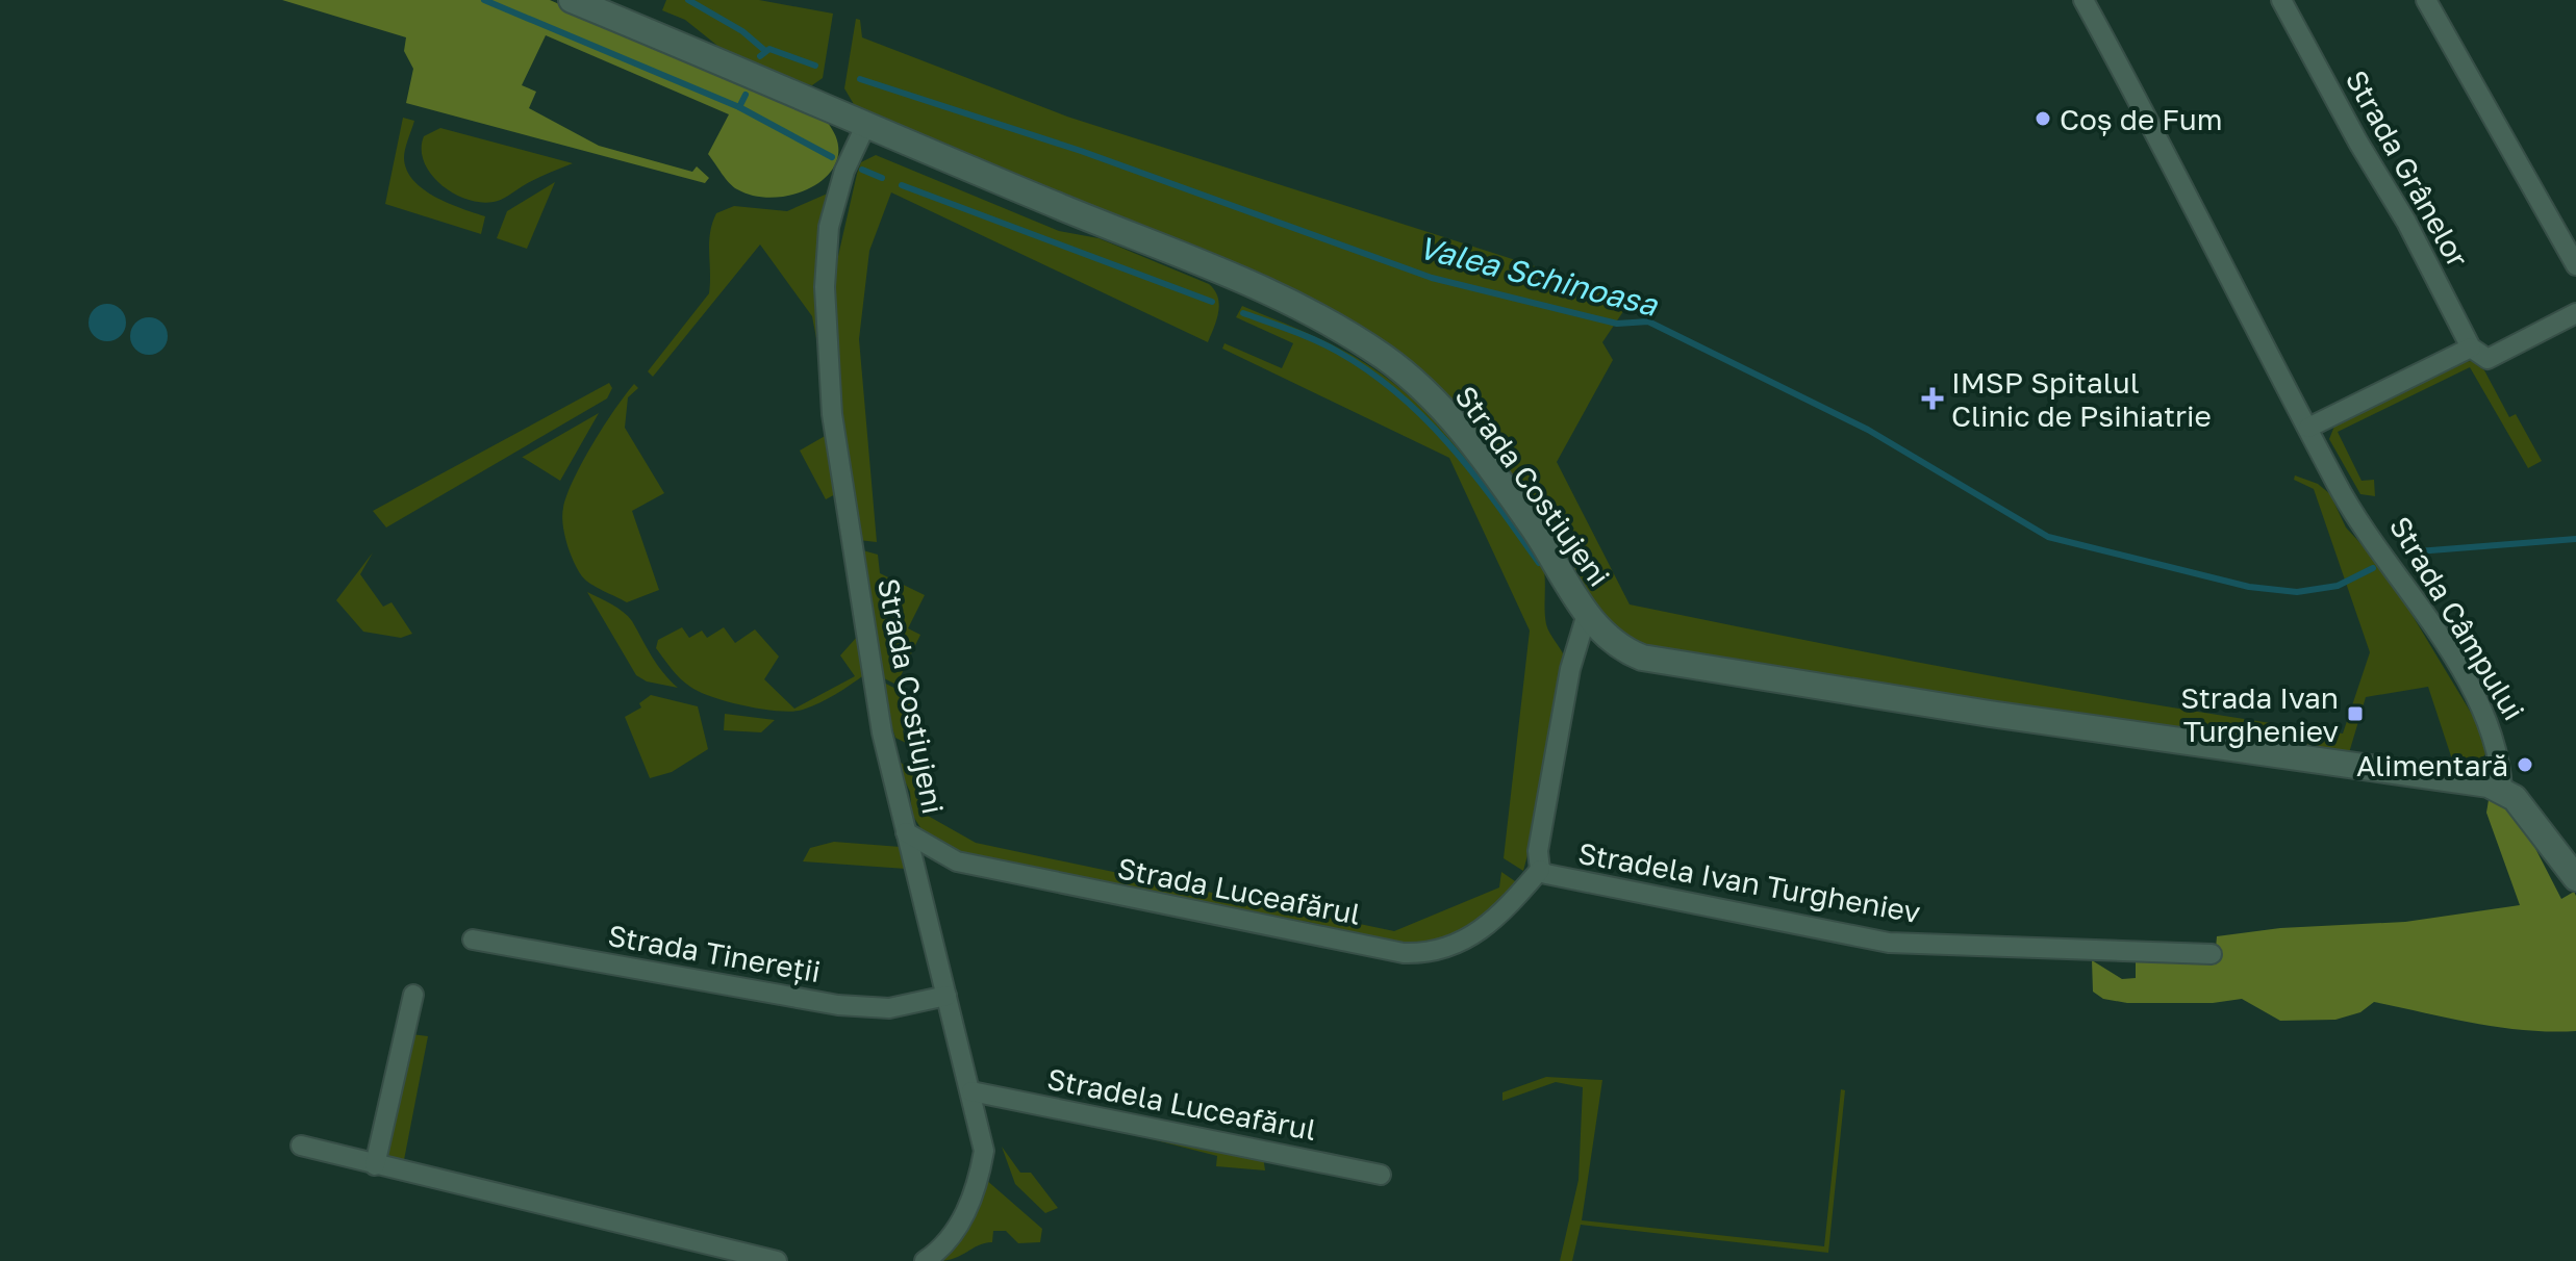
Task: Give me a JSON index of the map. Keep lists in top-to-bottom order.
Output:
{
  "streets": {
    "street": [
      "Strada Grânelor",
      "Strada Costiujeni",
      "Strada Câmpului",
      "Stradela Ivan Turgheniev",
      "Strada Luceafărul",
      "Strada Tinereții",
      "Stradela Luceafărul"
    ]
  },
  "crossings": [
    ["Strada Costiujeni", "Strada Câmpului"],
    ["Strada Costiujeni", "Stradela Ivan Turgheniev"],
    ["Strada Costiujeni", "Strada Luceafărul"],
    ["Strada Costiujeni", "Strada Tinereții"],
    ["Strada Costiujeni", "Stradela Luceafărul"],
    ["Stradela Ivan Turgheniev", "Strada Luceafărul"]
  ],
  "water": ["Valea Schinoasa"],
  "places": {
    "other": ["Coș de Fum", "Alimentară"],
    "health": ["IMSP Spitalul Clinic de Psihiatrie"],
    "transit": ["Strada Ivan Turgheniev"]
  }
}
